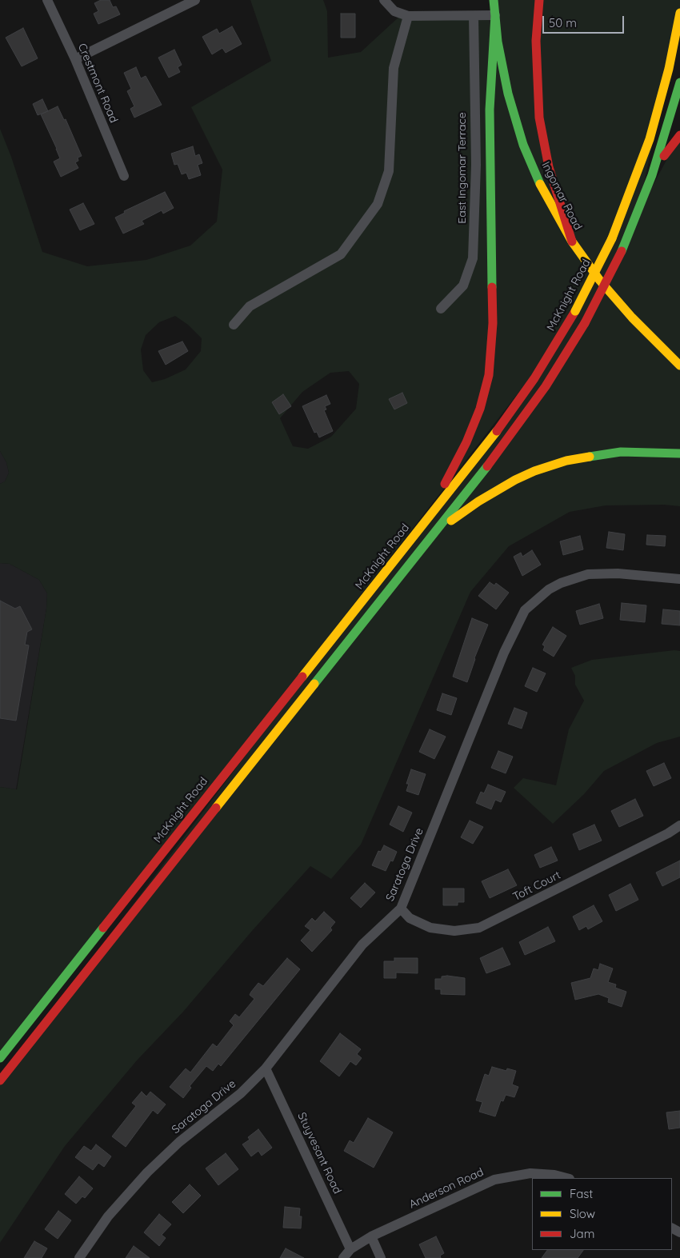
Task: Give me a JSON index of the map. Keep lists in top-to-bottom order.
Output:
{
  "streets": {
    "main road": ["Ingomar Road", "McKnight Road"],
    "street": [
      "Crestmont Road",
      "East Ingomar Terrace",
      "Saratoga Drive",
      "Toft Court",
      "Stuyvesant Road",
      "Anderson Road"
    ]
  },
  "crossings": [
    ["Saratoga Drive", "Toft Court"],
    ["Saratoga Drive", "Stuyvesant Road"],
    ["Stuyvesant Road", "Anderson Road"]
  ],
  "legend": ["Fast", "Slow", "Jam"],
  "scale_bar": "50 m"
}
